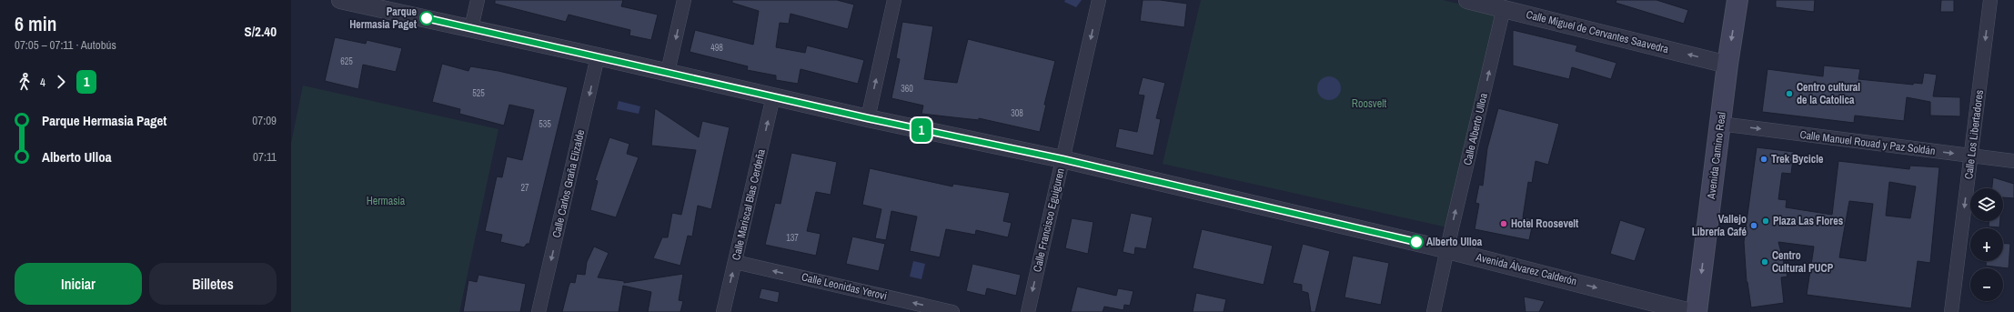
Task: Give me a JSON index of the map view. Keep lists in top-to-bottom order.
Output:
{
  "streets": {
    "main road": ["Avenida Camino Real"],
    "street": [
      "Calle Miguel de Cervantes Saavedra",
      "Calle Alberto Ulloa",
      "Calle Los Libertadores",
      "Calle Manuel Rouad y Paz Soldán",
      "Calle Carlos Graña Elizalde",
      "Calle Mariscal Blas Cerdeña",
      "Calle Francisco Eguiguren",
      "Avenida Álvarez Calderón",
      "Calle Leonidas Yerovi"
    ]
  },
  "crossings": [
    ["Calle Miguel de Cervantes Saavedra", "Calle Alberto Ulloa"],
    ["Calle Miguel de Cervantes Saavedra", "Avenida Camino Real"],
    ["Calle Alberto Ulloa", "Avenida Álvarez Calderón"],
    ["Calle Los Libertadores", "Calle Manuel Rouad y Paz Soldán"],
    ["Calle Manuel Rouad y Paz Soldán", "Avenida Camino Real"],
    ["Calle Carlos Graña Elizalde", "Avenida Álvarez Calderón"],
    ["Calle Mariscal Blas Cerdeña", "Avenida Álvarez Calderón"],
    ["Calle Mariscal Blas Cerdeña", "Calle Leonidas Yerovi"],
    ["Calle Francisco Eguiguren", "Avenida Álvarez Calderón"]
  ],
  "one_way": [
    "Calle Miguel de Cervantes Saavedra",
    "Calle Alberto Ulloa",
    "Calle Los Libertadores",
    "Calle Manuel Rouad y Paz Soldán",
    "Avenida Camino Real",
    "Calle Carlos Graña Elizalde",
    "Calle Mariscal Blas Cerdeña",
    "Calle Francisco Eguiguren",
    "Calle Leonidas Yerovi"
  ],
  "parks": ["Roosvelt", "Hermasia"],
  "places": [
    "Parque Hermasia Paget",
    "Centro cultural de la Catolica",
    "Trek Bycicle",
    "Plaza Las Flores",
    "Hotel Roosevelt",
    "Vallejo Librería Café",
    "Alberto Ulloa",
    "Centro Cultural PUCP"
  ],
  "lines": ["bus line 1"],
  "house_numbers": [
    "498",
    "625",
    "360",
    "525",
    "308",
    "535",
    "27",
    "137"
  ],
  "page": {
    "heading": ["6 min", "07:05 – 07:11 · Autobús", "S/2.40"],
    "on_map": "1",
    "legs": ["4", "1"],
    "list": [
      {
        "name": "Parque Hermasia Paget",
        "value": "07:09"
      },
      {
        "name": "Alberto Ulloa",
        "value": "07:11"
      }
    ],
    "map_buttons": ["+", "−"],
    "buttons": ["Iniciar", "Billetes"]
  }
}
